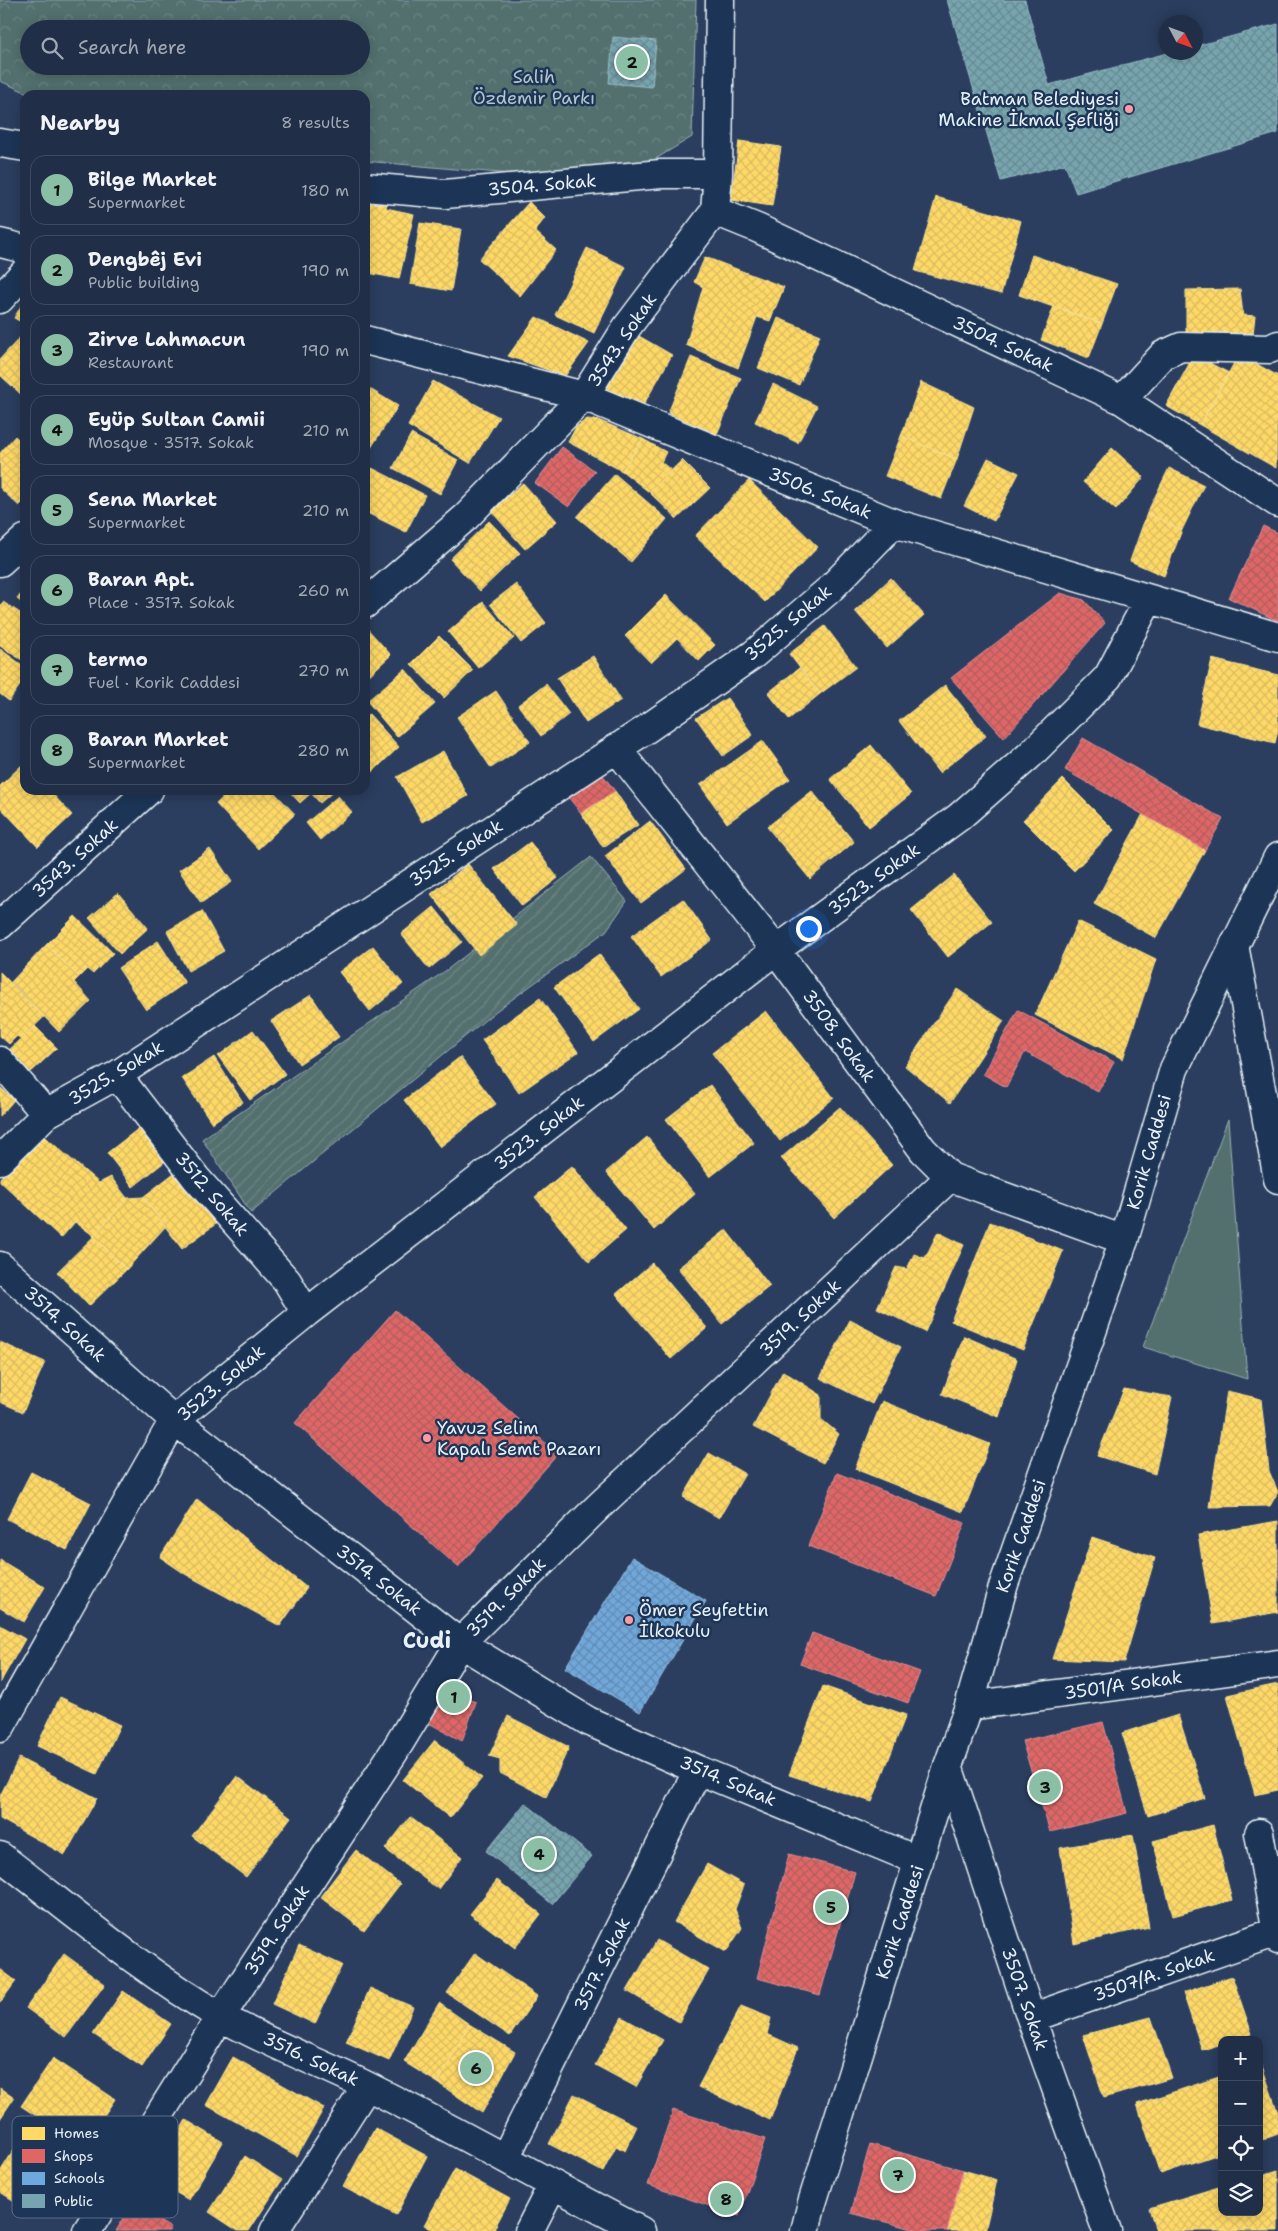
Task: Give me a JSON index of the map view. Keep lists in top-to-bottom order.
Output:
{
  "streets": {
    "street": [
      "3504. Sokak",
      "3543. Sokak",
      "3506. Sokak",
      "3525. Sokak",
      "3523. Sokak",
      "3508. Sokak",
      "Korik Caddesi",
      "3512. Sokak",
      "3519. Sokak",
      "3514. Sokak",
      "3501/A Sokak",
      "3517. Sokak",
      "3507/A. Sokak",
      "3507. Sokak",
      "3516. Sokak"
    ]
  },
  "crossings": [
    ["3504. Sokak", "3543. Sokak"],
    ["3543. Sokak", "3506. Sokak"],
    ["3506. Sokak", "3525. Sokak"],
    ["3506. Sokak", "3523. Sokak"],
    ["3525. Sokak", "3508. Sokak"],
    ["3525. Sokak", "3512. Sokak"],
    ["3523. Sokak", "3508. Sokak"],
    ["3523. Sokak", "3512. Sokak"],
    ["3523. Sokak", "3514. Sokak"],
    ["3508. Sokak", "Korik Caddesi"],
    ["3508. Sokak", "3519. Sokak"],
    ["Korik Caddesi", "3514. Sokak"],
    ["Korik Caddesi", "3501/A Sokak"],
    ["Korik Caddesi", "3507. Sokak"],
    ["3519. Sokak", "3514. Sokak"],
    ["3519. Sokak", "3516. Sokak"],
    ["3514. Sokak", "3517. Sokak"],
    ["3517. Sokak", "3516. Sokak"],
    ["3507/A. Sokak", "3507. Sokak"]
  ],
  "districts": ["Cudi"],
  "parks": ["Salih Özdemir Parkı"],
  "places": ["Batman Belediyesi Makine İkmal Şefliği", "Yavuz Selim Kapalı Semt Pazarı", "Ömer Seyfettin İlkokulu"],
  "legend": [
    "Homes",
    "Shops",
    "Schools",
    "Public"
  ],
  "north": "bottom right",
  "page": {
    "search": "Search here",
    "pins": [
      "2",
      "1",
      "3",
      "4",
      "5",
      "6",
      "7",
      "8"
    ],
    "heading": ["Nearby", "8 results"],
    "list": [
      {
        "mark": "1",
        "name": "Bilge Market",
        "note": "Supermarket",
        "value": "180 m"
      },
      {
        "mark": "2",
        "name": "Dengbêj Evi",
        "note": "Public building",
        "value": "190 m"
      },
      {
        "mark": "3",
        "name": "Zirve Lahmacun",
        "note": "Restaurant",
        "value": "190 m"
      },
      {
        "mark": "4",
        "name": "Eyüp Sultan Camii",
        "note": "Mosque · 3517. Sokak",
        "value": "210 m"
      },
      {
        "mark": "5",
        "name": "Sena Market",
        "note": "Supermarket",
        "value": "210 m"
      },
      {
        "mark": "6",
        "name": "Baran Apt.",
        "note": "Place · 3517. Sokak",
        "value": "260 m"
      },
      {
        "mark": "7",
        "name": "termo",
        "note": "Fuel · Korik Caddesi",
        "value": "270 m"
      },
      {
        "mark": "8",
        "name": "Baran Market",
        "note": "Supermarket",
        "value": "280 m"
      }
    ],
    "map_buttons": ["+", "−"]
  }
}
